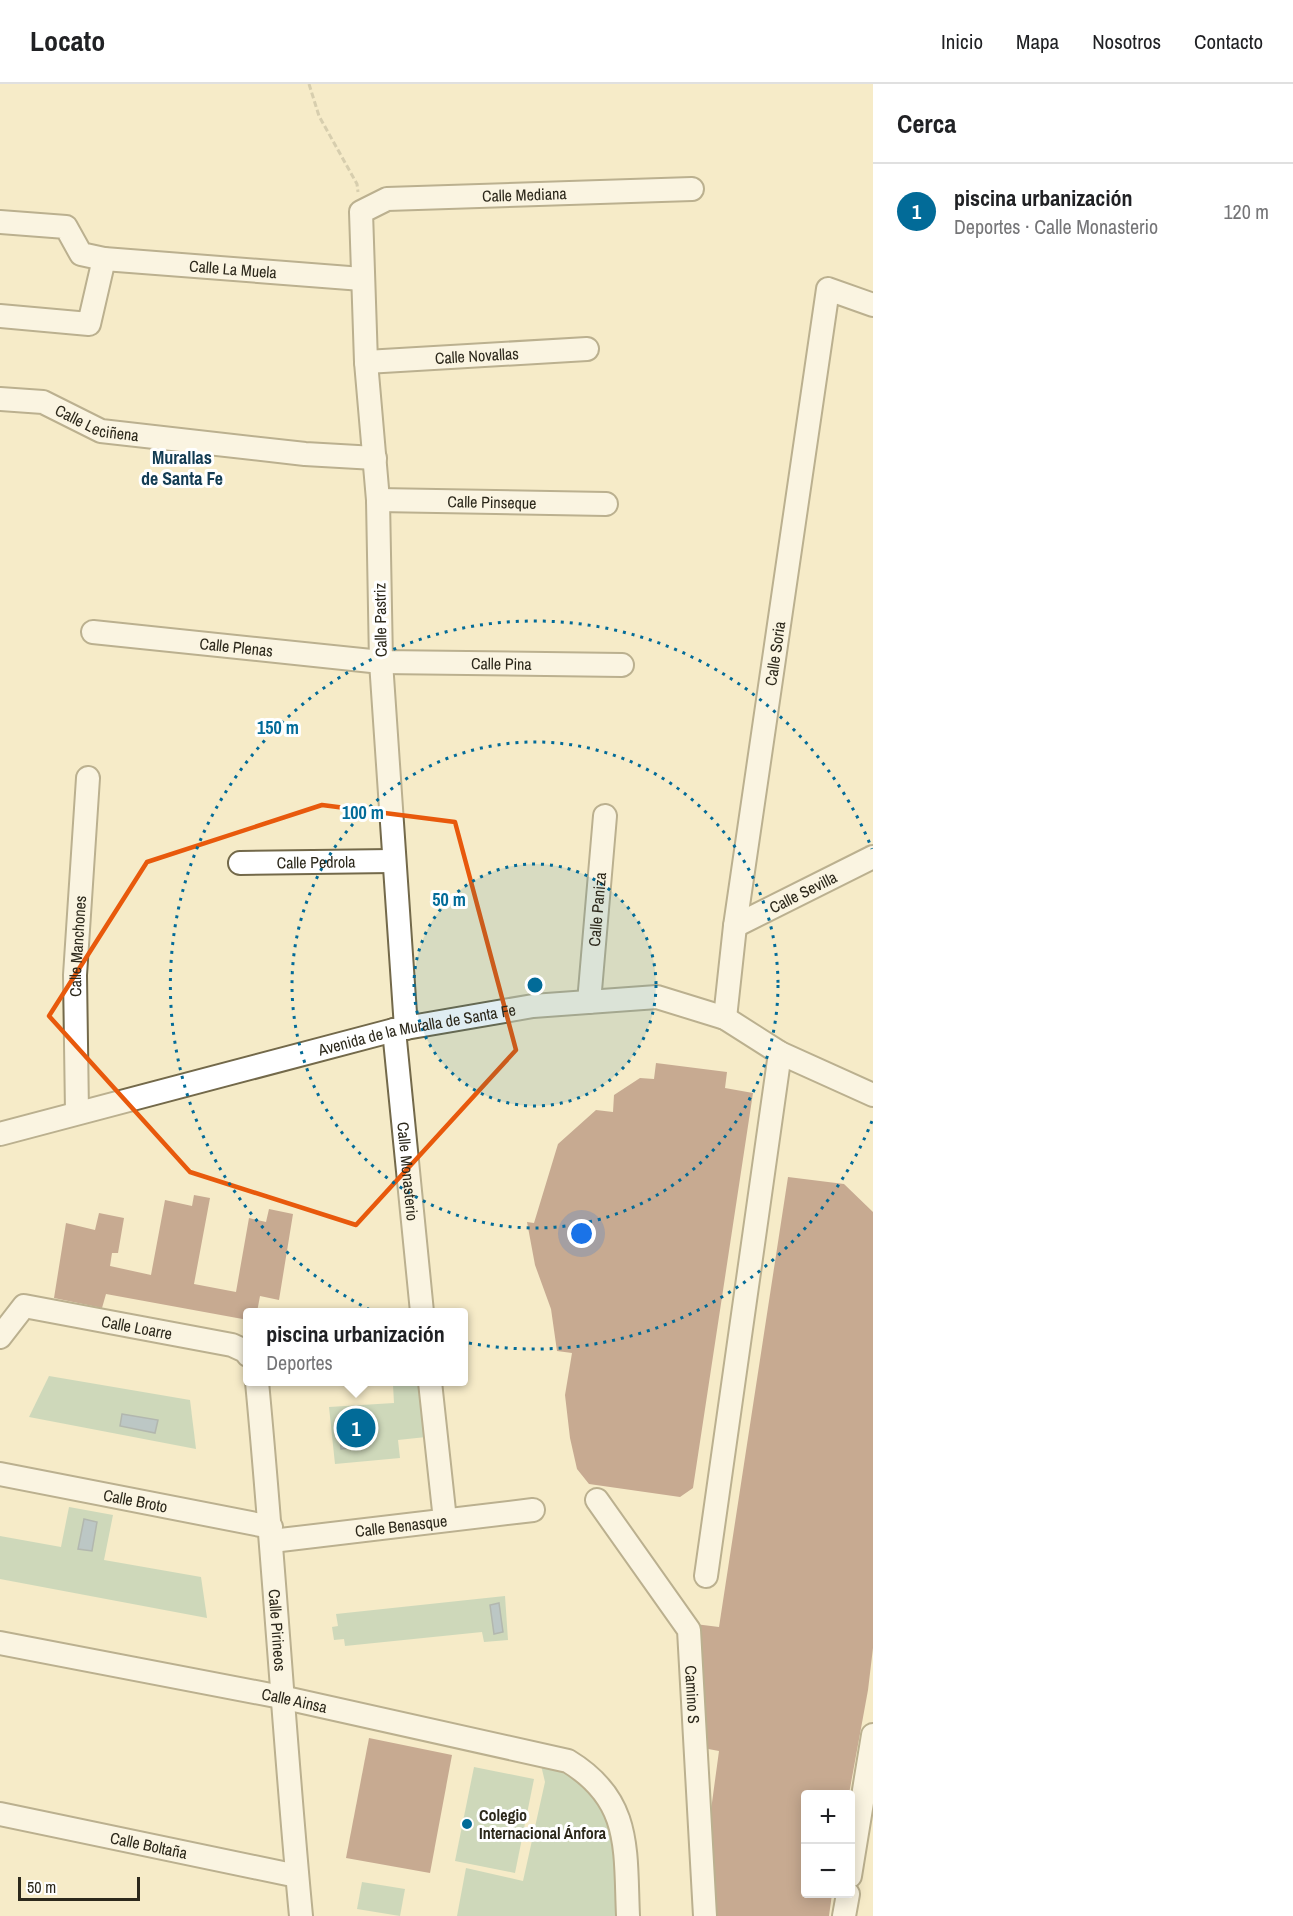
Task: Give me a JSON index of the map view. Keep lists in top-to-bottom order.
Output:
{
  "streets": {
    "street": [
      "Calle Mediana",
      "Calle La Muela",
      "Calle Novallas",
      "Calle Leciñena",
      "Calle Pinseque",
      "Calle Pastriz",
      "Calle Plenas",
      "Calle Soria",
      "Calle Pina",
      "Calle Pedrola",
      "Calle Sevilla",
      "Calle Paniza",
      "Calle Manchones",
      "Avenida de la Muralla de Santa Fe",
      "Calle Monasterio",
      "Calle Loarre",
      "Calle Broto",
      "Calle Benasque",
      "Calle Pirineos",
      "Camino S",
      "Calle Ainsa",
      "Calle Boltaña"
    ]
  },
  "crossings": [
    ["Calle Mediana", "Calle Pastriz"],
    ["Calle La Muela", "Calle Pastriz"],
    ["Calle Novallas", "Calle Pastriz"],
    ["Calle Leciñena", "Calle Pastriz"],
    ["Calle Pinseque", "Calle Pastriz"],
    ["Calle Pastriz", "Calle Plenas"],
    ["Calle Pastriz", "Calle Pina"],
    ["Calle Pastriz", "Calle Pedrola"],
    ["Calle Pastriz", "Avenida de la Muralla de Santa Fe"],
    ["Calle Pastriz", "Calle Monasterio"],
    ["Calle Plenas", "Calle Pina"],
    ["Calle Soria", "Calle Sevilla"],
    ["Calle Soria", "Avenida de la Muralla de Santa Fe"],
    ["Calle Paniza", "Avenida de la Muralla de Santa Fe"],
    ["Calle Manchones", "Avenida de la Muralla de Santa Fe"],
    ["Avenida de la Muralla de Santa Fe", "Calle Monasterio"],
    ["Calle Broto", "Calle Benasque"],
    ["Calle Broto", "Calle Pirineos"],
    ["Calle Benasque", "Calle Pirineos"],
    ["Calle Pirineos", "Calle Ainsa"],
    ["Calle Pirineos", "Calle Boltaña"]
  ],
  "districts": ["Murallas de Santa Fe"],
  "places": ["Colegio Internacional Ánfora"],
  "scale_bar": "50 m",
  "page": {
    "header": "Locato",
    "nav": [
      "Inicio",
      "Mapa",
      "Nosotros",
      "Contacto"
    ],
    "heading": "Cerca",
    "list": [
      {
        "mark": "1",
        "name": "piscina urbanización",
        "note": "Deportes · Calle Monasterio",
        "value": "120 m"
      }
    ],
    "popup": ["piscina urbanización", "Deportes"],
    "pins": "1",
    "map_buttons": ["+", "−"],
    "scale": "50 m"
  },
  "rings": ["150 m", "100 m", "50 m"]
}
